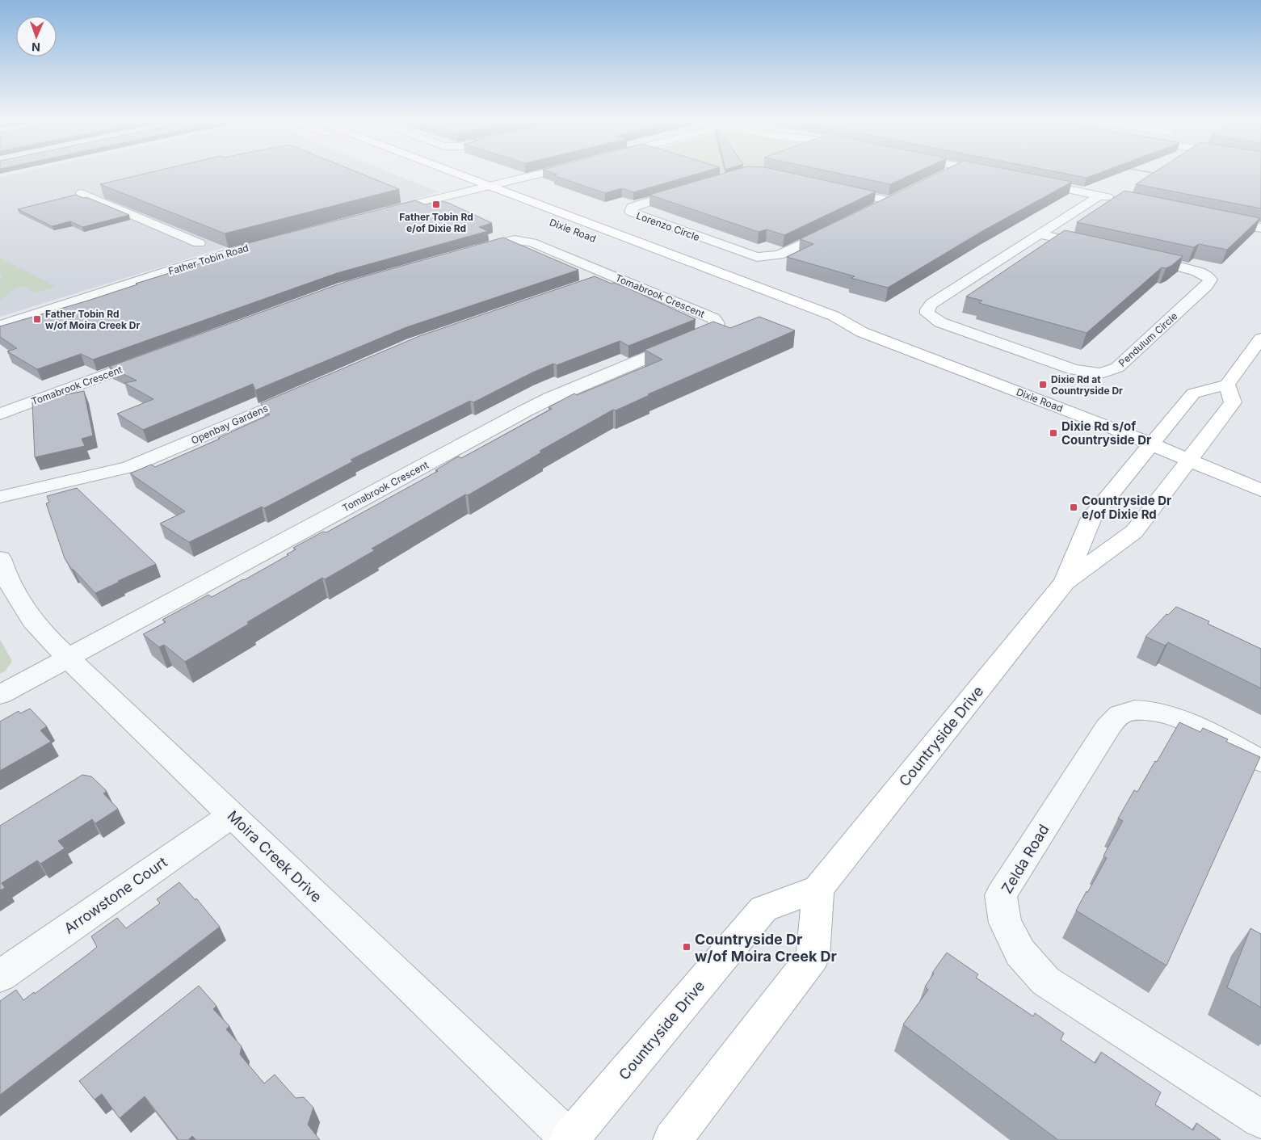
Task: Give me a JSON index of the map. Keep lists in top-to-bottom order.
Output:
{
  "streets": {
    "main road": ["Dixie Road", "Countryside Drive"],
    "street": [
      "Lorenzo Circle",
      "Father Tobin Road",
      "Tomabrook Crescent",
      "Pendulum Circle",
      "Openbay Gardens",
      "Moira Creek Drive",
      "Zelda Road",
      "Arrowstone Court"
    ]
  },
  "crossings": [
    ["Dixie Road", "Countryside Drive"],
    ["Tomabrook Crescent", "Moira Creek Drive"],
    ["Countryside Drive", "Moira Creek Drive"],
    ["Moira Creek Drive", "Arrowstone Court"]
  ],
  "places": {
    "transit": [
      "Father Tobin Rd e/of Dixie Rd",
      "Father Tobin Rd w/of Moira Creek Dr",
      "Dixie Rd at Countryside Dr",
      "Dixie Rd s/of Countryside Dr",
      "Countryside Dr e/of Dixie Rd",
      "Countryside Dr w/of Moira Creek Dr"
    ]
  },
  "north": "bottom"
}
